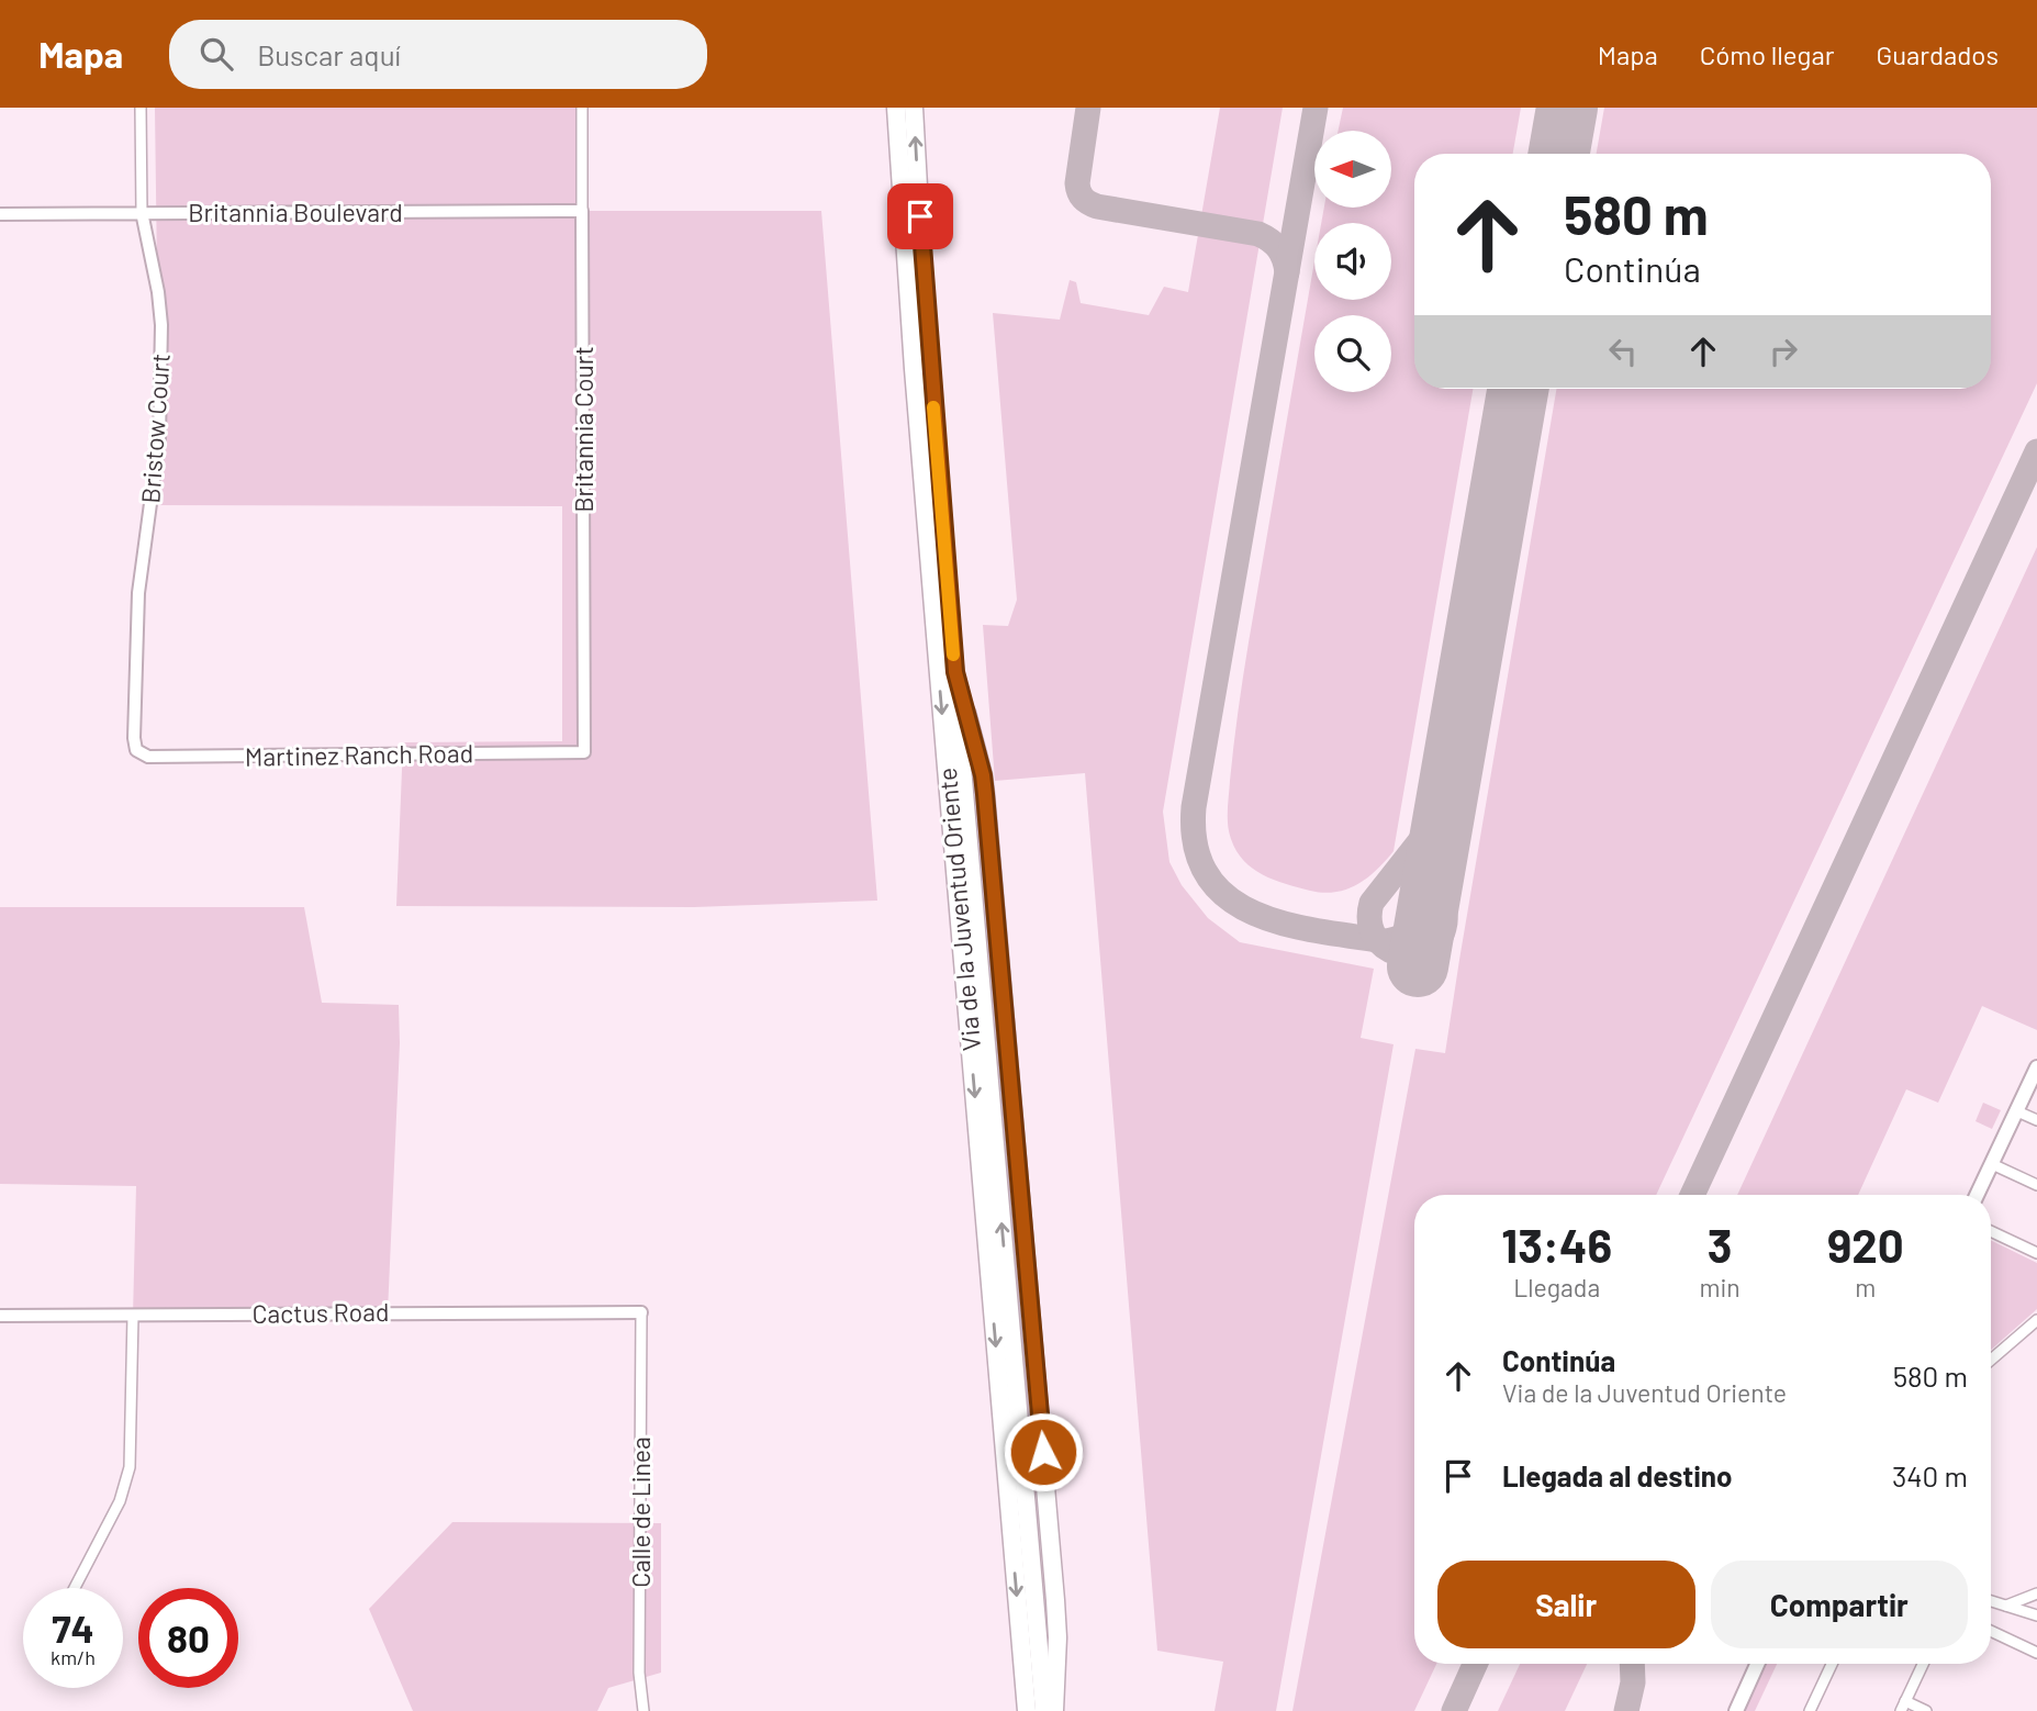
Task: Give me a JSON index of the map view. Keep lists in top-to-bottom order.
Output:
{
  "streets": {
    "highway": ["Via de la Juventud Oriente"],
    "street": [
      "Britannia Boulevard",
      "Bristow Court",
      "Britannia Court",
      "Martinez Ranch Road",
      "Cactus Road",
      "Calle de Linea"
    ]
  },
  "crossings": [
    ["Britannia Boulevard", "Bristow Court"],
    ["Britannia Boulevard", "Britannia Court"],
    ["Bristow Court", "Martinez Ranch Road"],
    ["Britannia Court", "Martinez Ranch Road"],
    ["Cactus Road", "Calle de Linea"]
  ],
  "north": "left",
  "page": {
    "header": "Mapa",
    "search": "Buscar aquí",
    "nav": ["Mapa", "Cómo llegar", "Guardados"],
    "turn": ["580 m", "Continúa"],
    "eta": [
      "13:46",
      "Llegada",
      "3",
      "min",
      "920",
      "m"
    ],
    "list": [
      {
        "name": "Continúa",
        "note": "Via de la Juventud Oriente",
        "value": "580 m"
      },
      {
        "name": "Llegada al destino",
        "value": "340 m"
      }
    ],
    "buttons": ["Salir", "Compartir"],
    "speed": "74 km/h",
    "limit": "80"
  }
}
